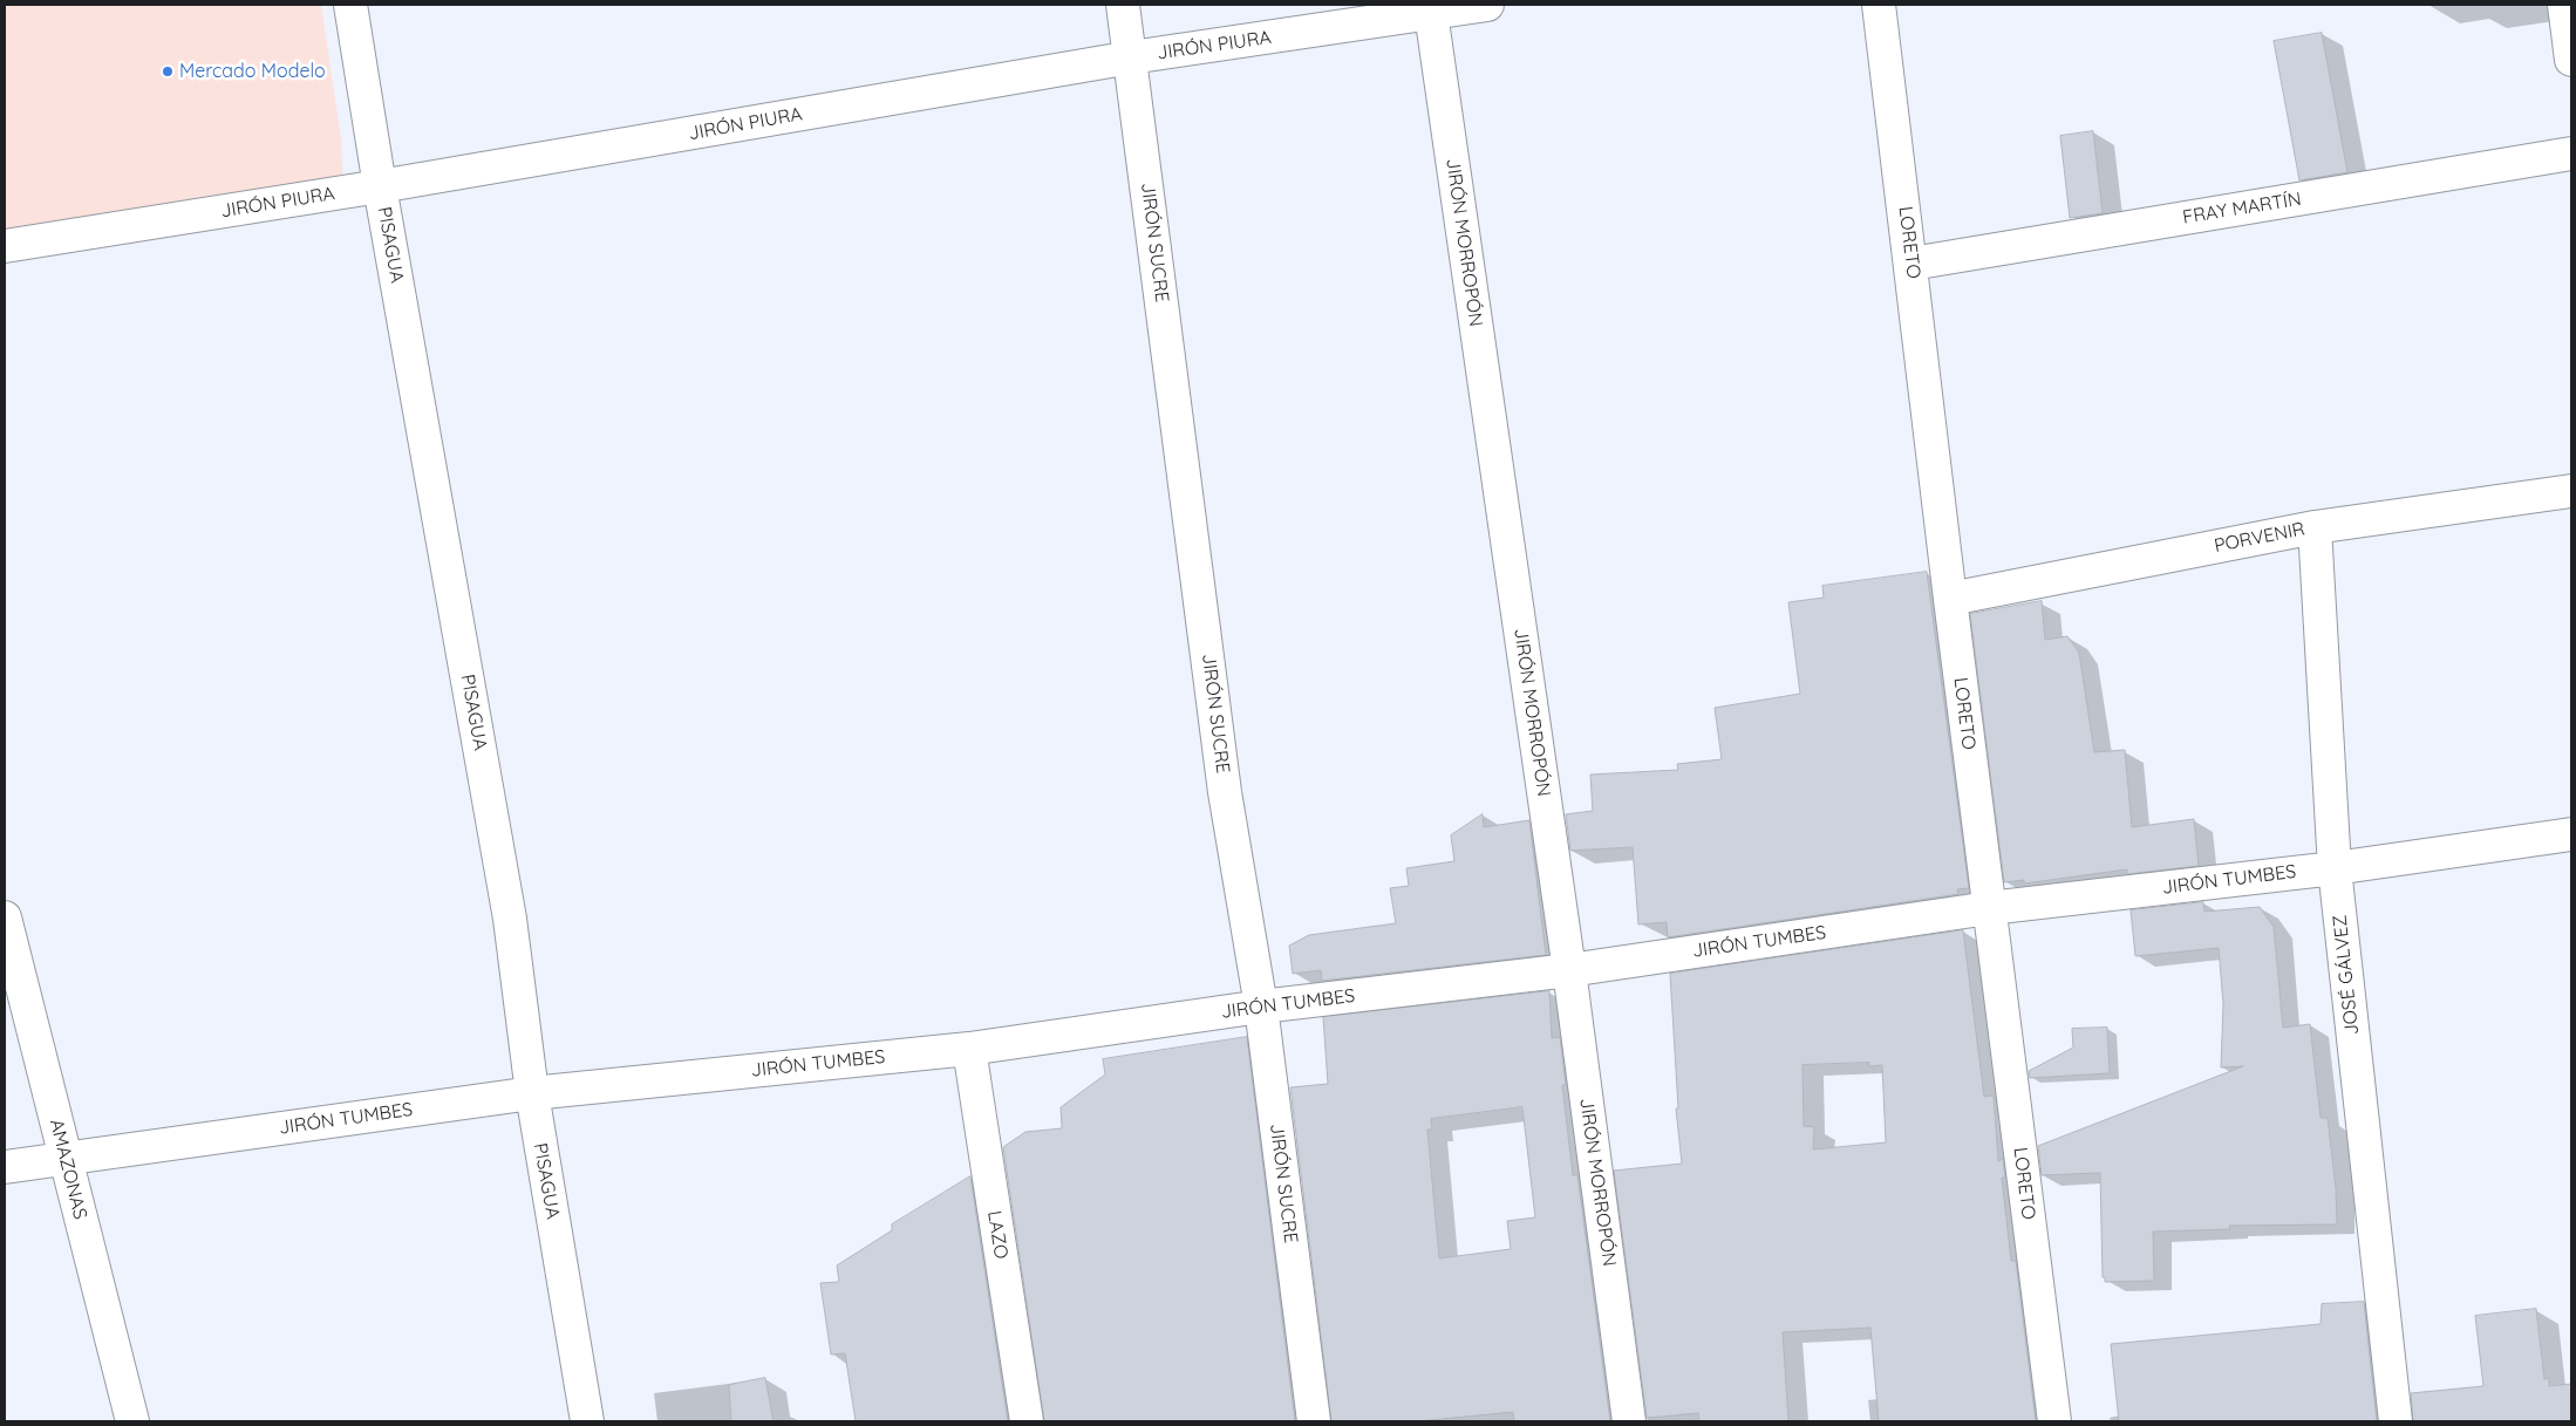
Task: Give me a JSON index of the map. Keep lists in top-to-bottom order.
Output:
{
  "streets": {
    "street": [
      "JIRÓN PIURA",
      "FRAY MARTÍN",
      "JIRÓN SUCRE",
      "JIRÓN MORROPÓN",
      "LORETO",
      "PISAGUA",
      "PORVENIR",
      "JIRÓN TUMBES",
      "JOSÉ GÁLVEZ",
      "AMAZONAS",
      "LAZO"
    ]
  },
  "crossings": [
    ["JIRÓN PIURA", "JIRÓN SUCRE"],
    ["JIRÓN PIURA", "JIRÓN MORROPÓN"],
    ["JIRÓN PIURA", "PISAGUA"],
    ["FRAY MARTÍN", "LORETO"],
    ["JIRÓN SUCRE", "JIRÓN TUMBES"],
    ["JIRÓN MORROPÓN", "JIRÓN TUMBES"],
    ["LORETO", "PORVENIR"],
    ["LORETO", "JIRÓN TUMBES"],
    ["PISAGUA", "JIRÓN TUMBES"],
    ["PORVENIR", "JOSÉ GÁLVEZ"],
    ["JIRÓN TUMBES", "JOSÉ GÁLVEZ"],
    ["JIRÓN TUMBES", "AMAZONAS"],
    ["JIRÓN TUMBES", "LAZO"]
  ],
  "places": ["Mercado Modelo"]
}
